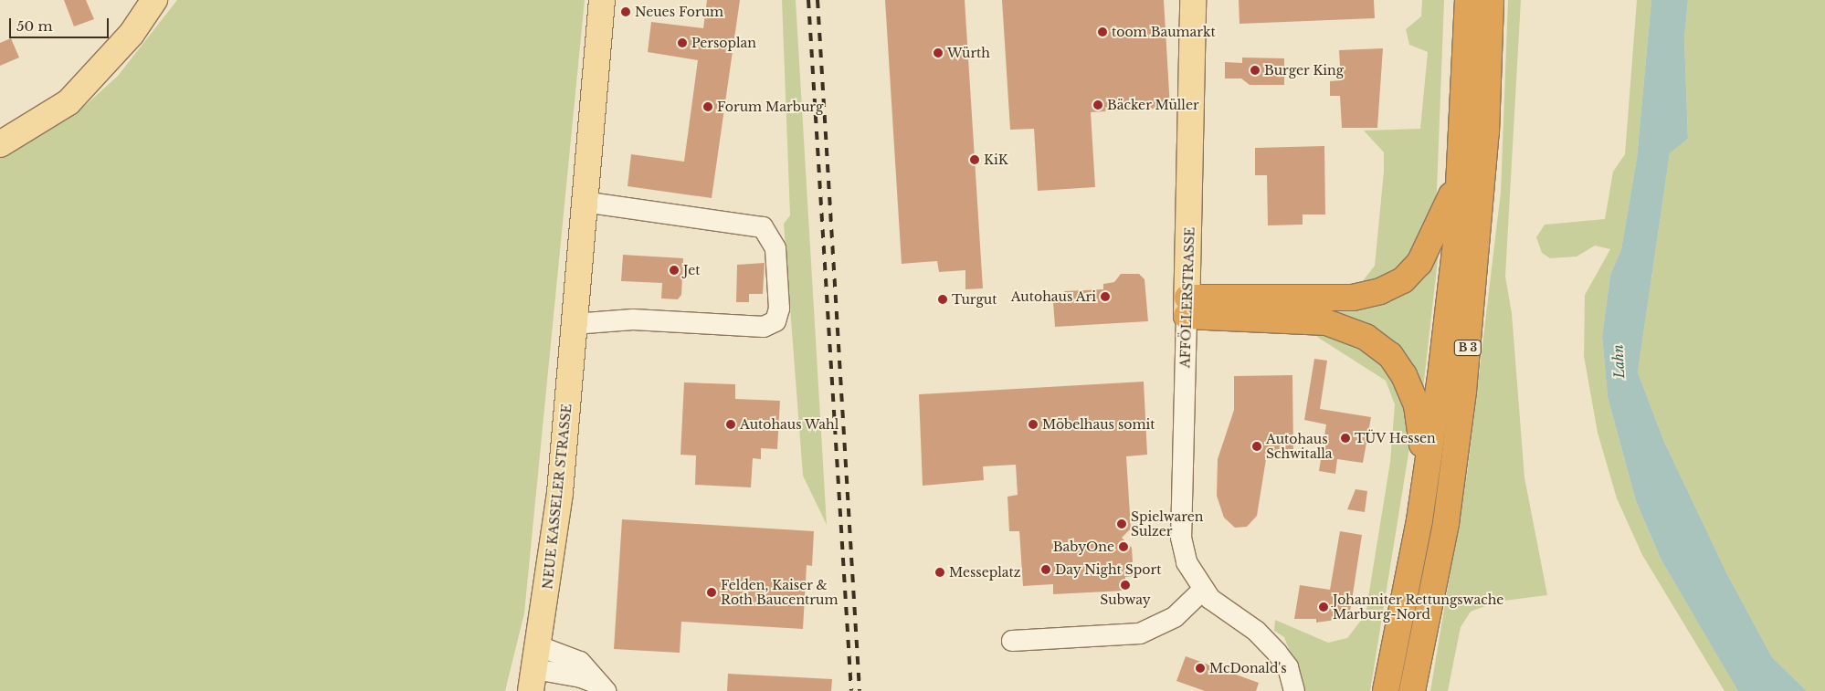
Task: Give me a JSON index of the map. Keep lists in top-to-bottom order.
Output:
{
  "streets": {
    "highway": ["B 3"],
    "main road": ["AFFÖLLERSTRASSE", "NEUE KASSELER STRASSE"]
  },
  "water": ["Lahn"],
  "places": [
    "Neues Forum",
    "toom Baumarkt",
    "Persoplan",
    "Würth",
    "Burger King",
    "Bäcker Müller",
    "Forum Marburg",
    "KiK",
    "Jet",
    "Autohaus Ari",
    "Turgut",
    "Autohaus Wahl",
    "Möbelhaus somit",
    "TÜV Hessen",
    "Autohaus Schwitalla",
    "Spielwaren Sulzer",
    "BabyOne",
    "Day Night Sport",
    "Messeplatz",
    "Subway",
    "Felden, Kaiser & Roth Baucentrum",
    "Johanniter Rettungswache Marburg-Nord",
    "McDonald's"
  ],
  "scale_bar": "50 m"
}
